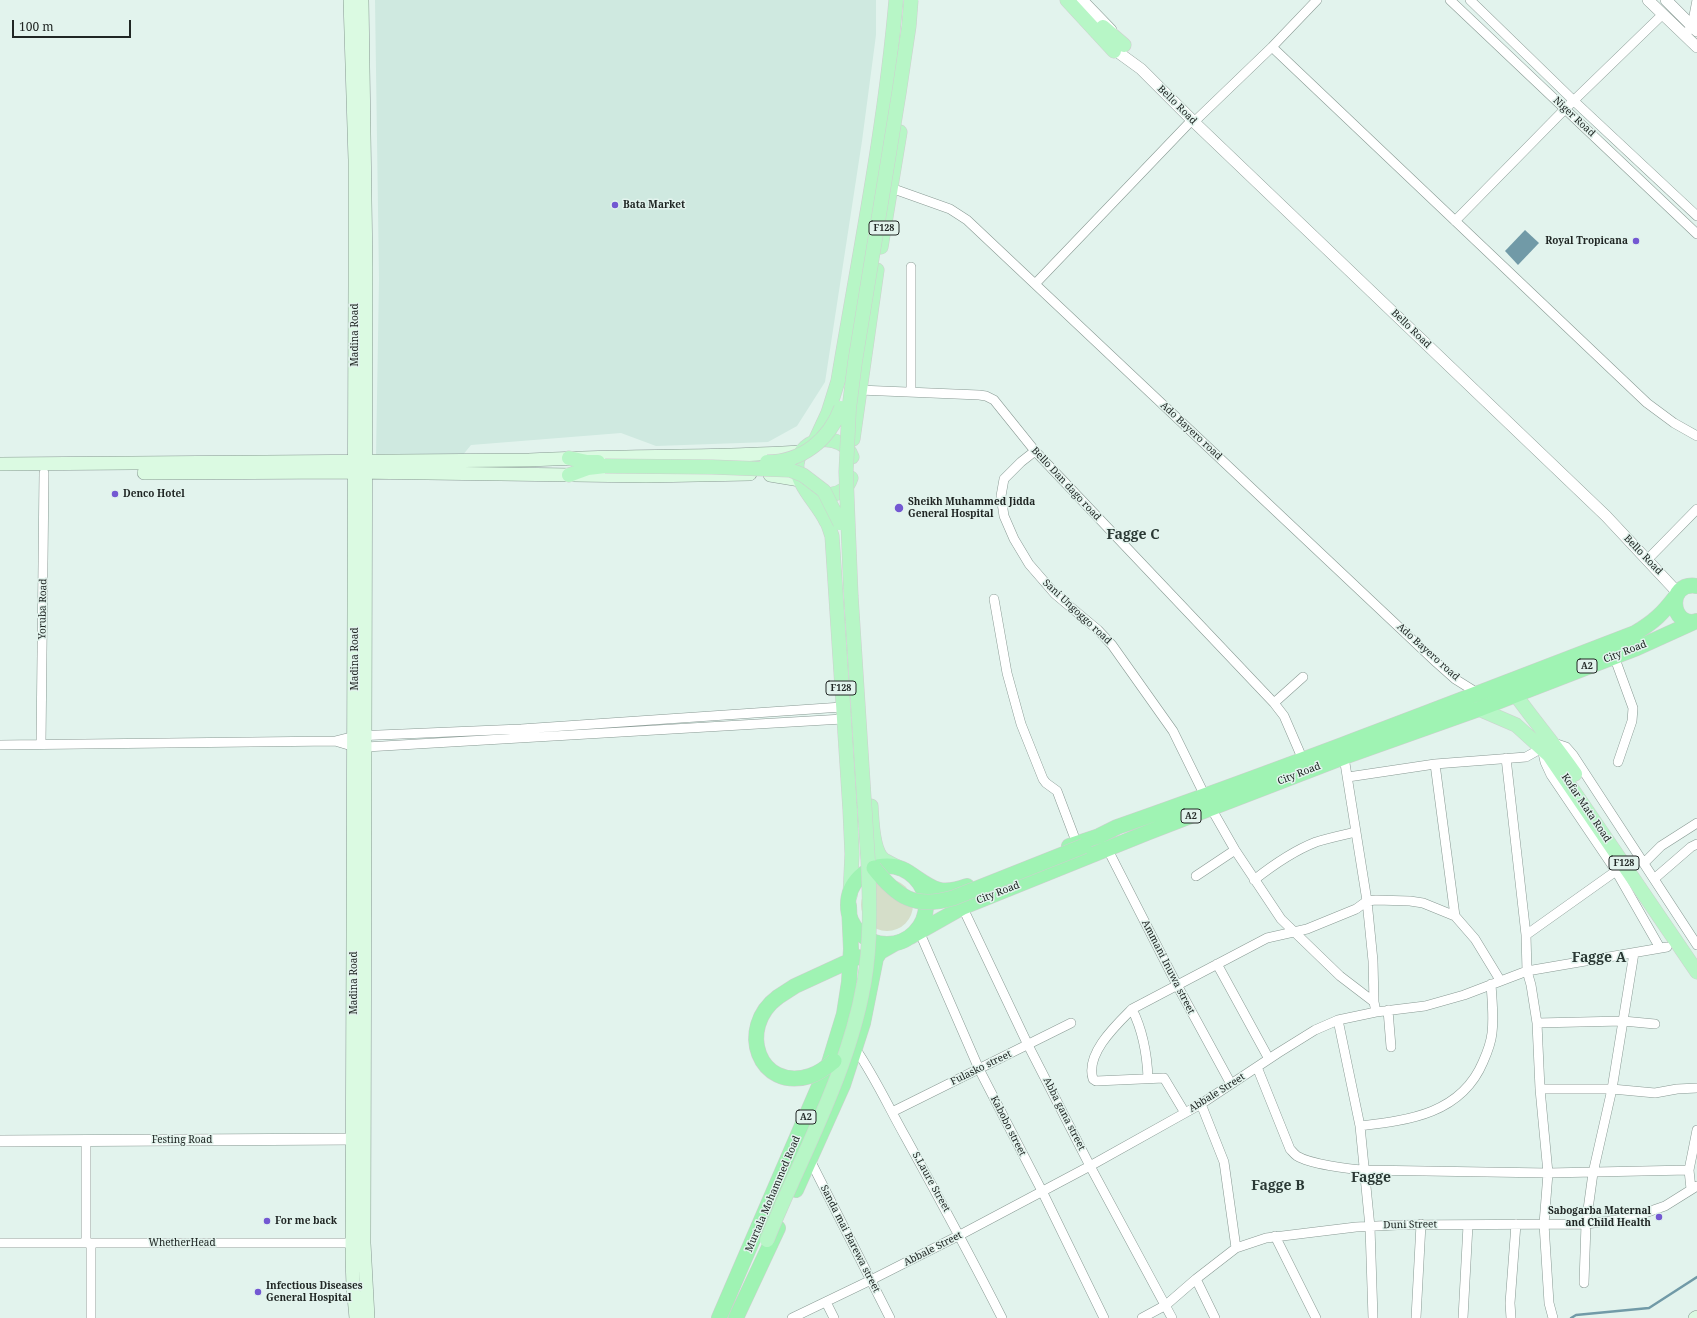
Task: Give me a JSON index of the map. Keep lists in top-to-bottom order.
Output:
{
  "streets": {
    "highway": ["City Road", "A2", "Murtala Mohammed Road"],
    "main road": ["F128", "Madina Road", "Kofar Mata Road"],
    "street": [
      "Bello Road",
      "Niger Road",
      "Ado Bayero road",
      "Bello Dan dago road",
      "Yoruba Road",
      "Sani Ungoggo road",
      "Ammani Inuwa street",
      "Fulasko street",
      "Abbale Street",
      "Abba gana street",
      "Kabobo street",
      "Festing Road",
      "S.Laure Street",
      "Duni Street",
      "Sanda mai Barewa street",
      "WhetherHead"
    ]
  },
  "crossings": [
    ["Bello Road", "City Road"],
    ["Bello Road", "A2"],
    ["F128", "Ado Bayero road"],
    ["F128", "Bello Dan dago road"],
    ["F128", "City Road"],
    ["F128", "A2"],
    ["F128", "Kabobo street"],
    ["F128", "Murtala Mohammed Road"],
    ["Madina Road", "Festing Road"],
    ["Madina Road", "WhetherHead"],
    ["Ado Bayero road", "City Road"],
    ["Bello Dan dago road", "Sani Ungoggo road"],
    ["Bello Dan dago road", "City Road"],
    ["Sani Ungoggo road", "City Road"],
    ["City Road", "A2"],
    ["City Road", "Kofar Mata Road"],
    ["City Road", "Ammani Inuwa street"],
    ["City Road", "Abba gana street"],
    ["City Road", "Kabobo street"],
    ["City Road", "Murtala Mohammed Road"],
    ["A2", "Kabobo street"],
    ["A2", "Murtala Mohammed Road"],
    ["Ammani Inuwa street", "Abbale Street"],
    ["Fulasko street", "Abba gana street"],
    ["Fulasko street", "Kabobo street"],
    ["Fulasko street", "S.Laure Street"],
    ["Abbale Street", "Abba gana street"],
    ["Abbale Street", "Kabobo street"],
    ["Abbale Street", "S.Laure Street"],
    ["Abbale Street", "Sanda mai Barewa street"],
    ["Abba gana street", "Duni Street"],
    ["Kabobo street", "Murtala Mohammed Road"],
    ["S.Laure Street", "Murtala Mohammed Road"],
    ["Murtala Mohammed Road", "Sanda mai Barewa street"]
  ],
  "districts": [
    "Fagge C",
    "Fagge A",
    "Fagge",
    "Fagge B"
  ],
  "places": [
    "Bata Market",
    "Royal Tropicana",
    "Denco Hotel",
    "Sheikh Muhammed Jidda General Hospital",
    "Sabogarba Maternal and Child Health",
    "For me back",
    "Infectious Diseases General Hospital"
  ],
  "scale_bar": "100 m"
}
